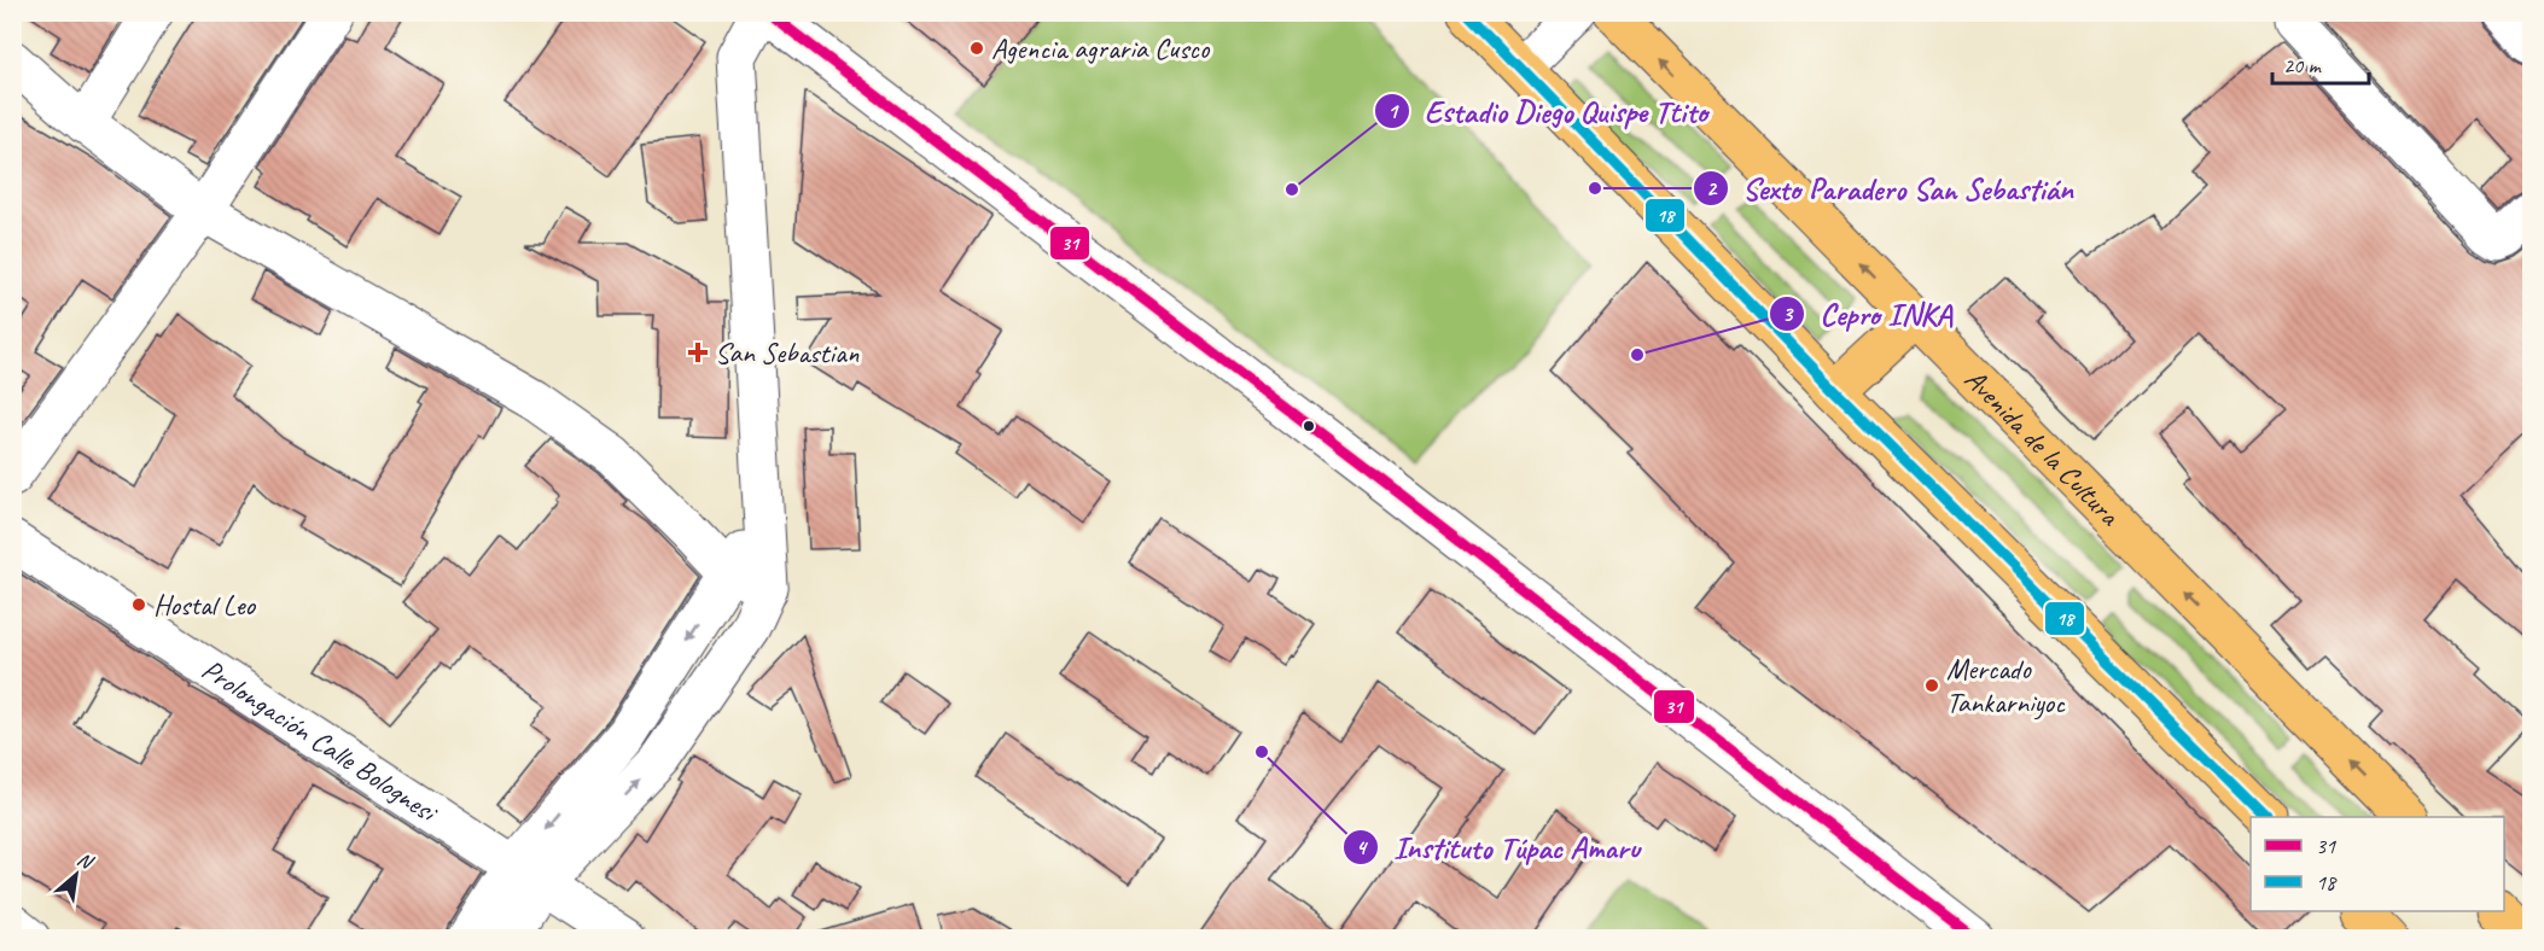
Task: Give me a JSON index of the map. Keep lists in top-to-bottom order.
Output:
{
  "streets": {
    "highway": ["Avenida de la Cultura"],
    "street": ["Prolongación Calle Bolognesi"]
  },
  "places": {
    "other": [
      "Agencia agraria Cusco",
      "Sexto Paradero San Sebastián",
      "Estadio Diego Quispe Ttito",
      "Cepro INKA",
      "Hostal Leo",
      "Mercado Tankarniyoc",
      "Instituto Túpac Amaru"
    ],
    "health": ["San Sebastian"]
  },
  "lines": ["transit line 31", "transit line 18"],
  "legend": ["31", "18"],
  "scale_bar": "20 m",
  "north": "top right"
}
